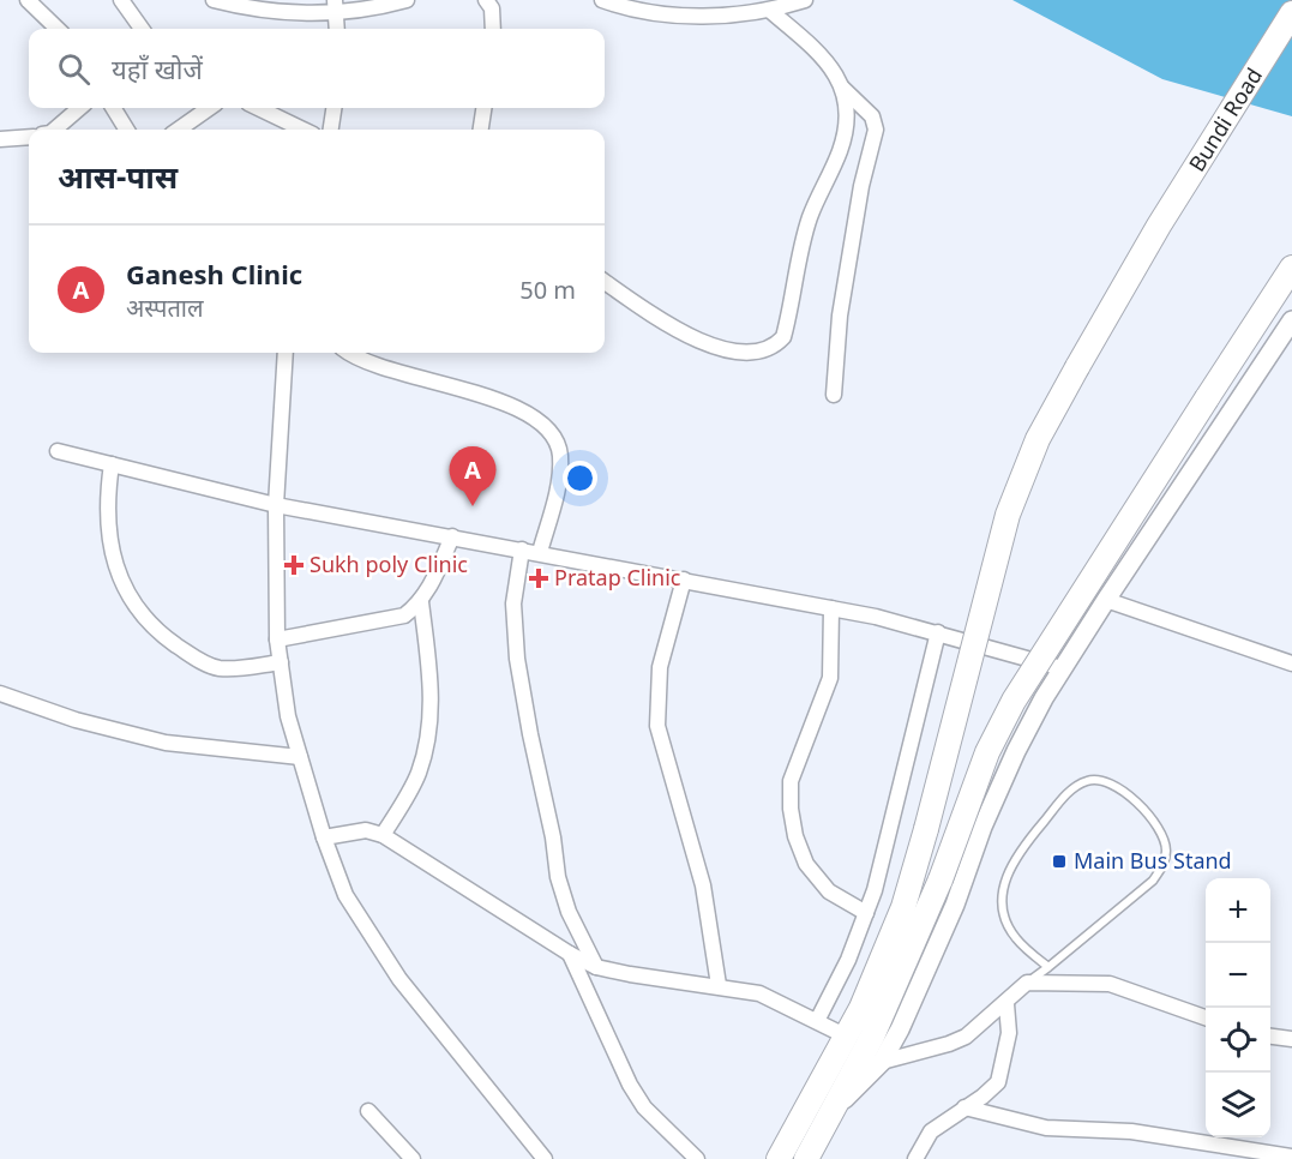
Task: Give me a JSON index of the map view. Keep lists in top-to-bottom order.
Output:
{
  "streets": {
    "main road": ["Bundi Road"]
  },
  "places": {
    "health": ["Sukh poly Clinic", "Pratap Clinic"],
    "transit": ["Main Bus Stand"]
  },
  "page": {
    "search": "यहाँ खोजें",
    "heading": "आस-पास",
    "list": [
      {
        "mark": "A",
        "name": "Ganesh Clinic",
        "note": "अस्पताल",
        "value": "50 m"
      }
    ],
    "pins": "A",
    "map_buttons": ["+", "−"]
  }
}
